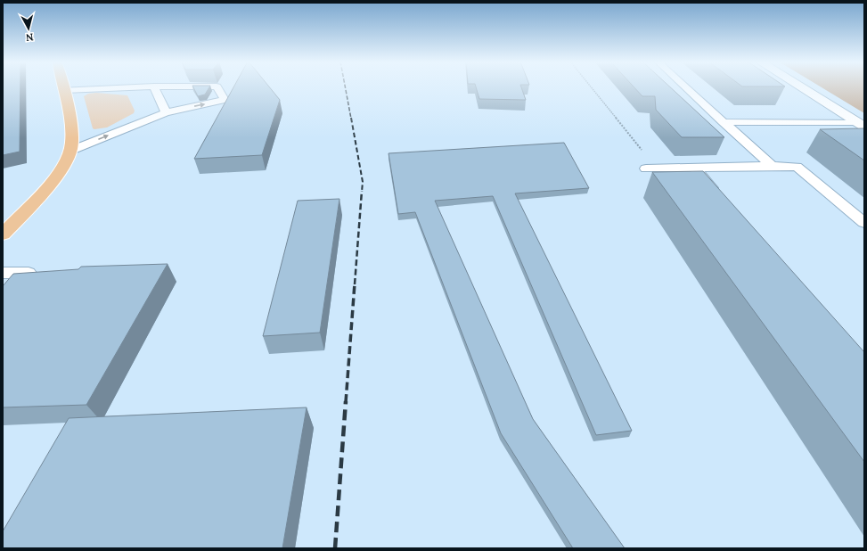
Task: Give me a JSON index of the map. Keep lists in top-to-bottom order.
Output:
{
  "north": "bottom"
}
